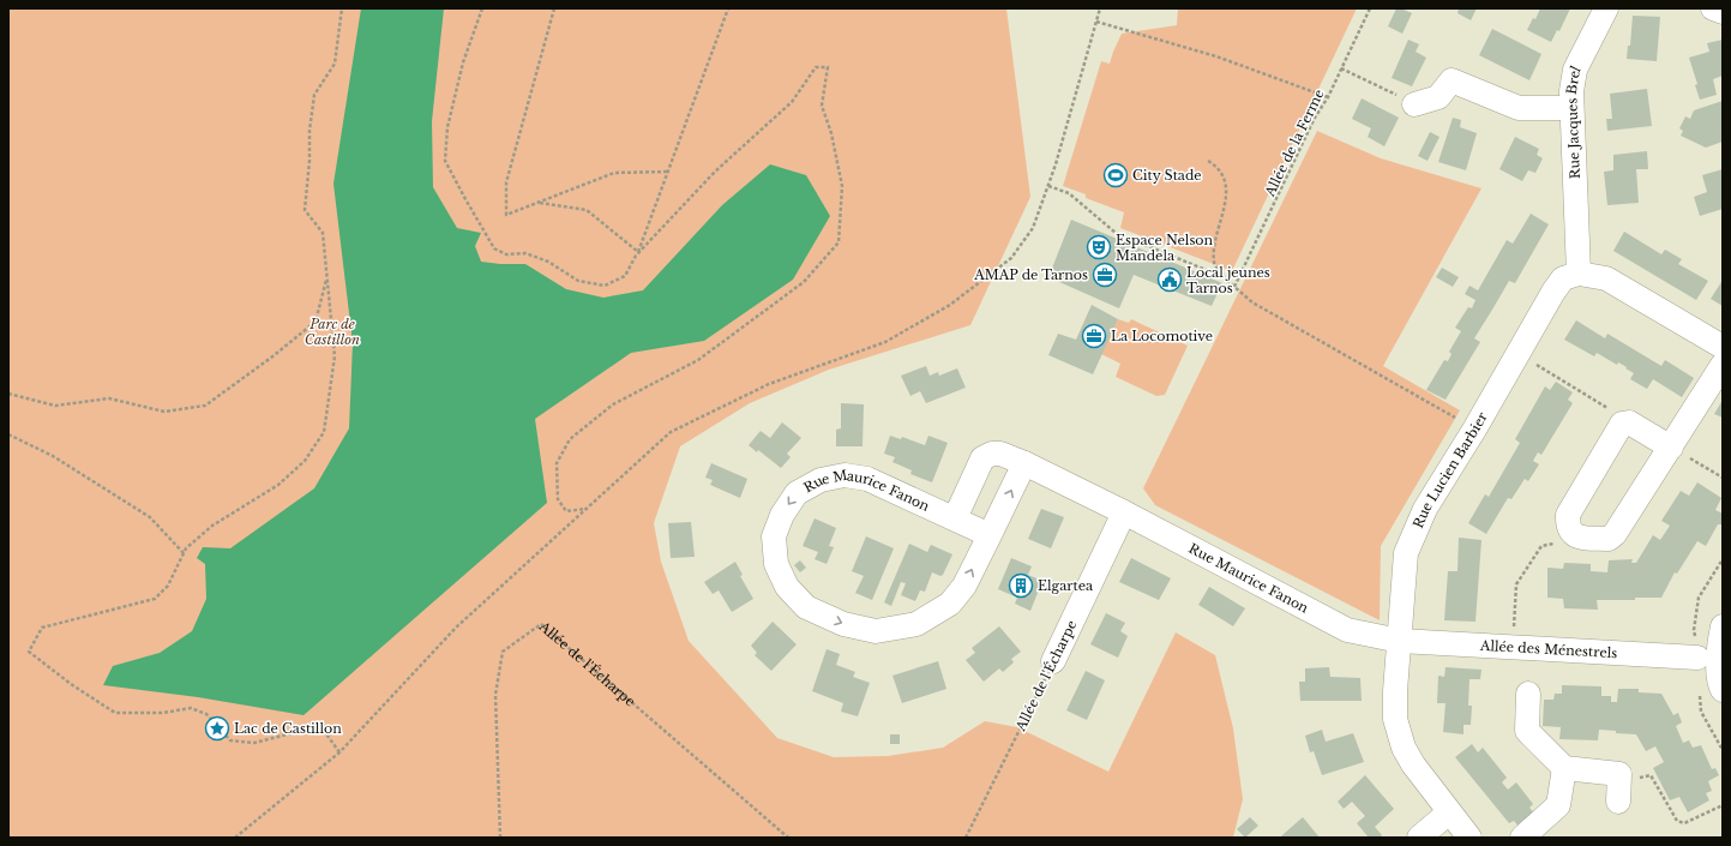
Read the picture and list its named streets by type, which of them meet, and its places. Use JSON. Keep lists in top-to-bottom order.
{
  "streets": {
    "street": [
      "Rue Jacques Brel",
      "Rue Lucien Barbier",
      "Rue Maurice Fanon",
      "Allée des Ménestrels",
      "Allée de l'Écharpe"
    ],
    "path": ["Allée de la Ferme"]
  },
  "crossings": [
    ["Rue Jacques Brel", "Rue Lucien Barbier"],
    ["Rue Lucien Barbier", "Rue Maurice Fanon"],
    ["Rue Lucien Barbier", "Allée des Ménestrels"],
    ["Rue Maurice Fanon", "Allée des Ménestrels"],
    ["Rue Maurice Fanon", "Allée de l'Écharpe"]
  ],
  "parks": ["Parc de Castillon"],
  "places": {
    "sports": ["City Stade"],
    "theatre": ["Espace Nelson Mandela"],
    "office": ["AMAP de Tarnos", "La Locomotive"],
    "public building": ["Local jeunes Tarnos"],
    "building": ["Elgartea"],
    "place": ["Lac de Castillon"]
  }
}
